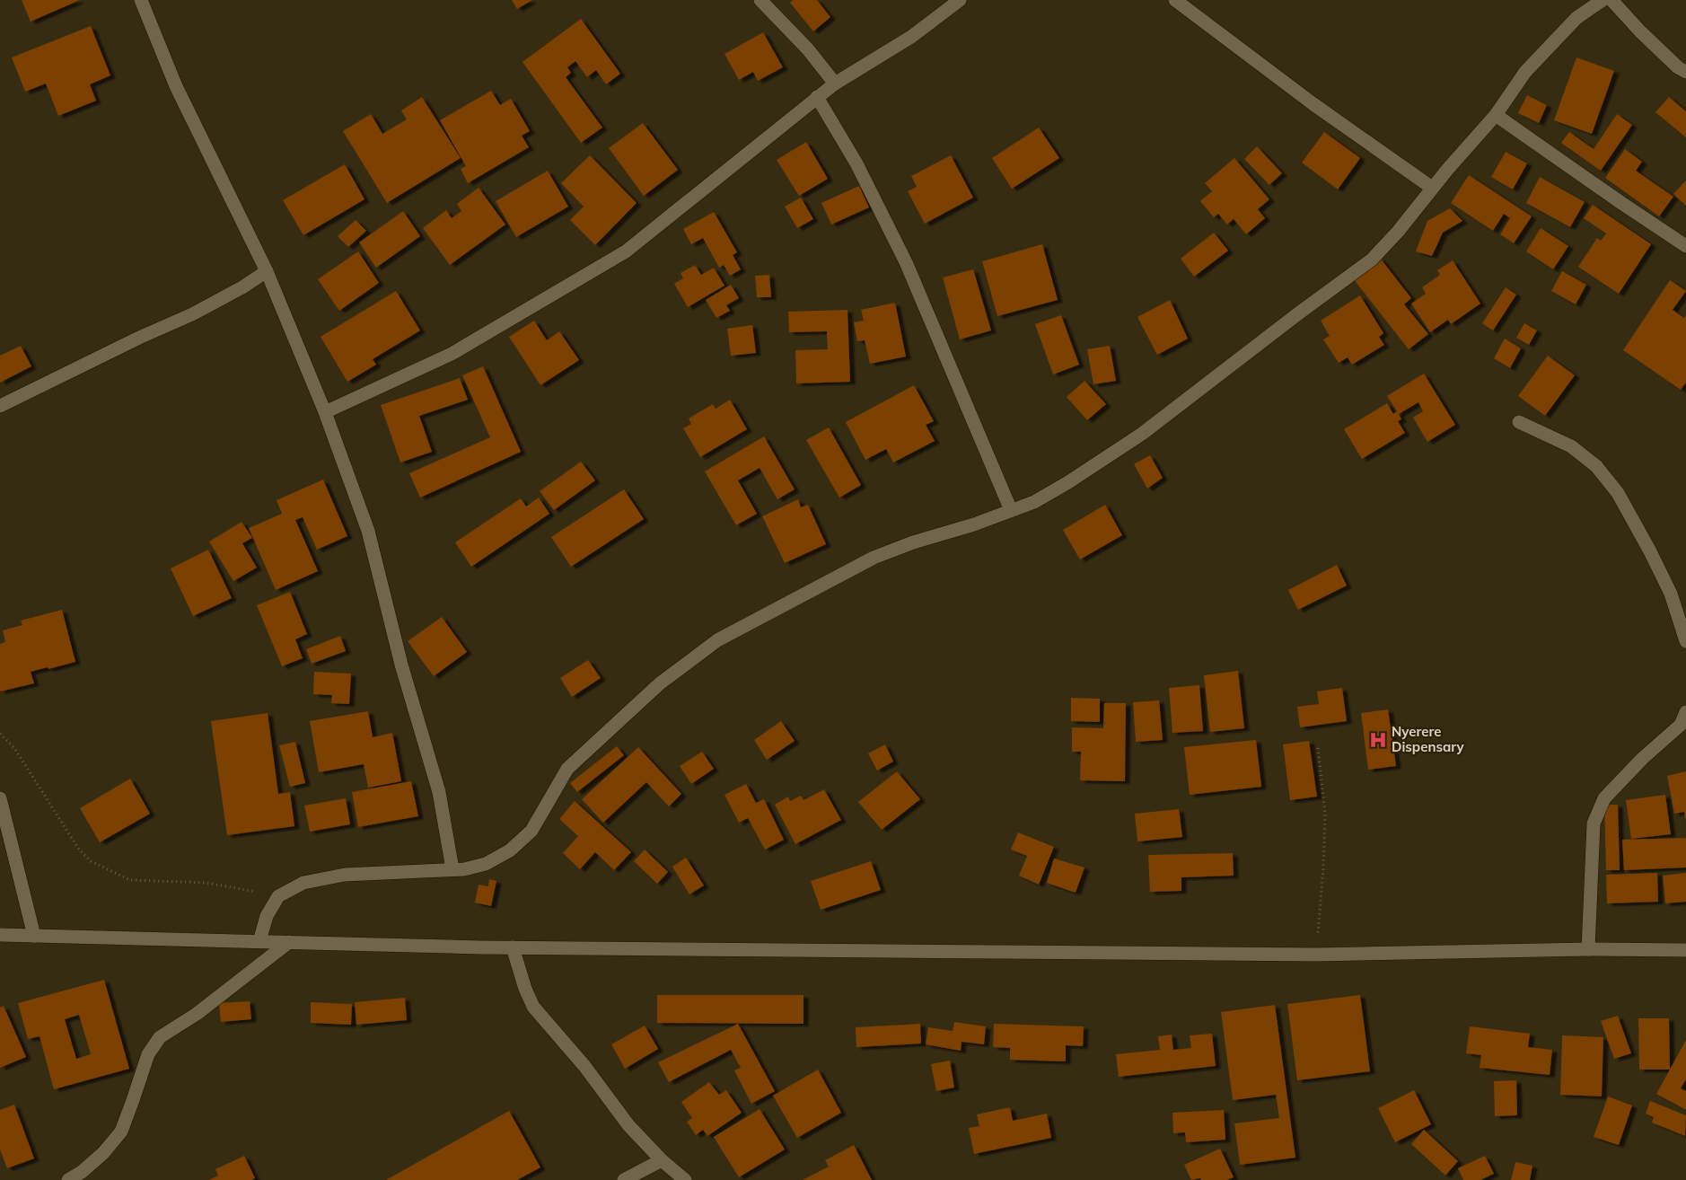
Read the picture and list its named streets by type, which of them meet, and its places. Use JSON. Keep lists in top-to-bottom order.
{
  "places": {
    "hospital": ["Nyerere Dispensary"]
  }
}
